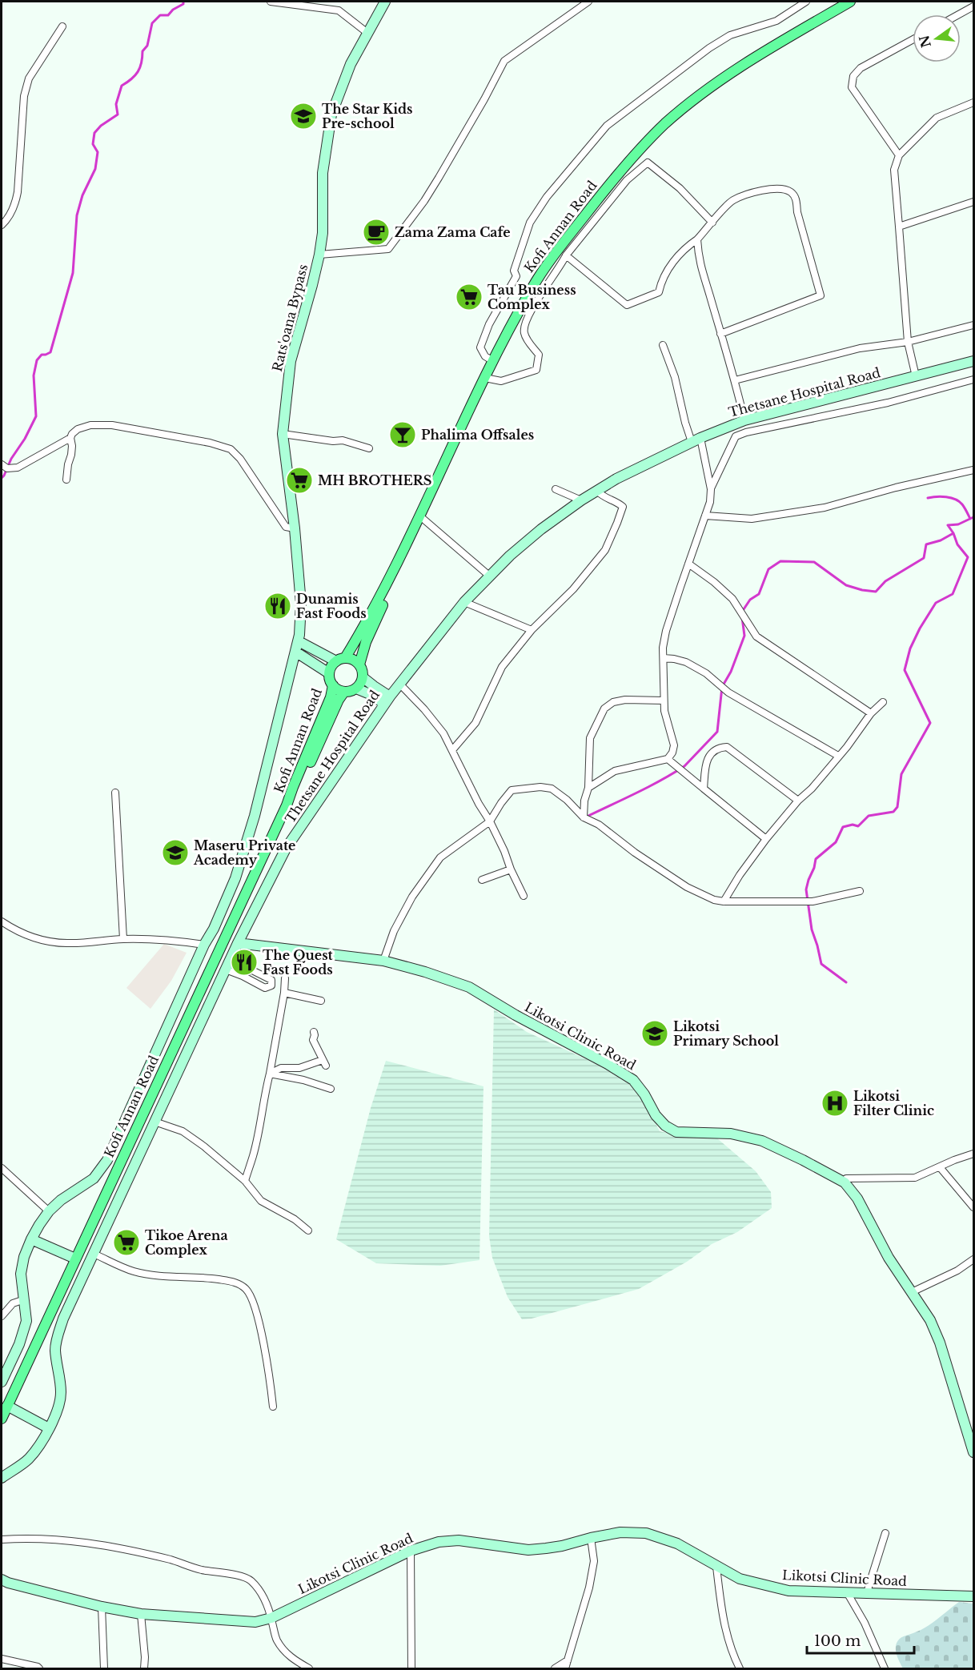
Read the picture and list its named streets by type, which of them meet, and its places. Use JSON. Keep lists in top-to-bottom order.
{
  "streets": {
    "main road": ["Kofi Annan Road"],
    "street": ["Rats'oana Bypass", "Thetsane Hospital Road", "Likotsi Clinic Road"]
  },
  "crossings": [
    ["Thetsane Hospital Road", "Likotsi Clinic Road"]
  ],
  "places": {
    "school or university": ["The Star Kids Pre-school", "Maseru Private Academy", "Likotsi Primary School"],
    "cafe": ["Zama Zama Cafe"],
    "supermarket": ["Tau Business Complex", "MH BROTHERS", "Tikoe Arena Complex"],
    "bar": ["Phalima Offsales"],
    "restaurant": ["Dunamis Fast Foods", "The Quest Fast Foods"],
    "hospital": ["Likotsi Filter Clinic"]
  },
  "scale_bar": "100 m",
  "north": "left"
}
